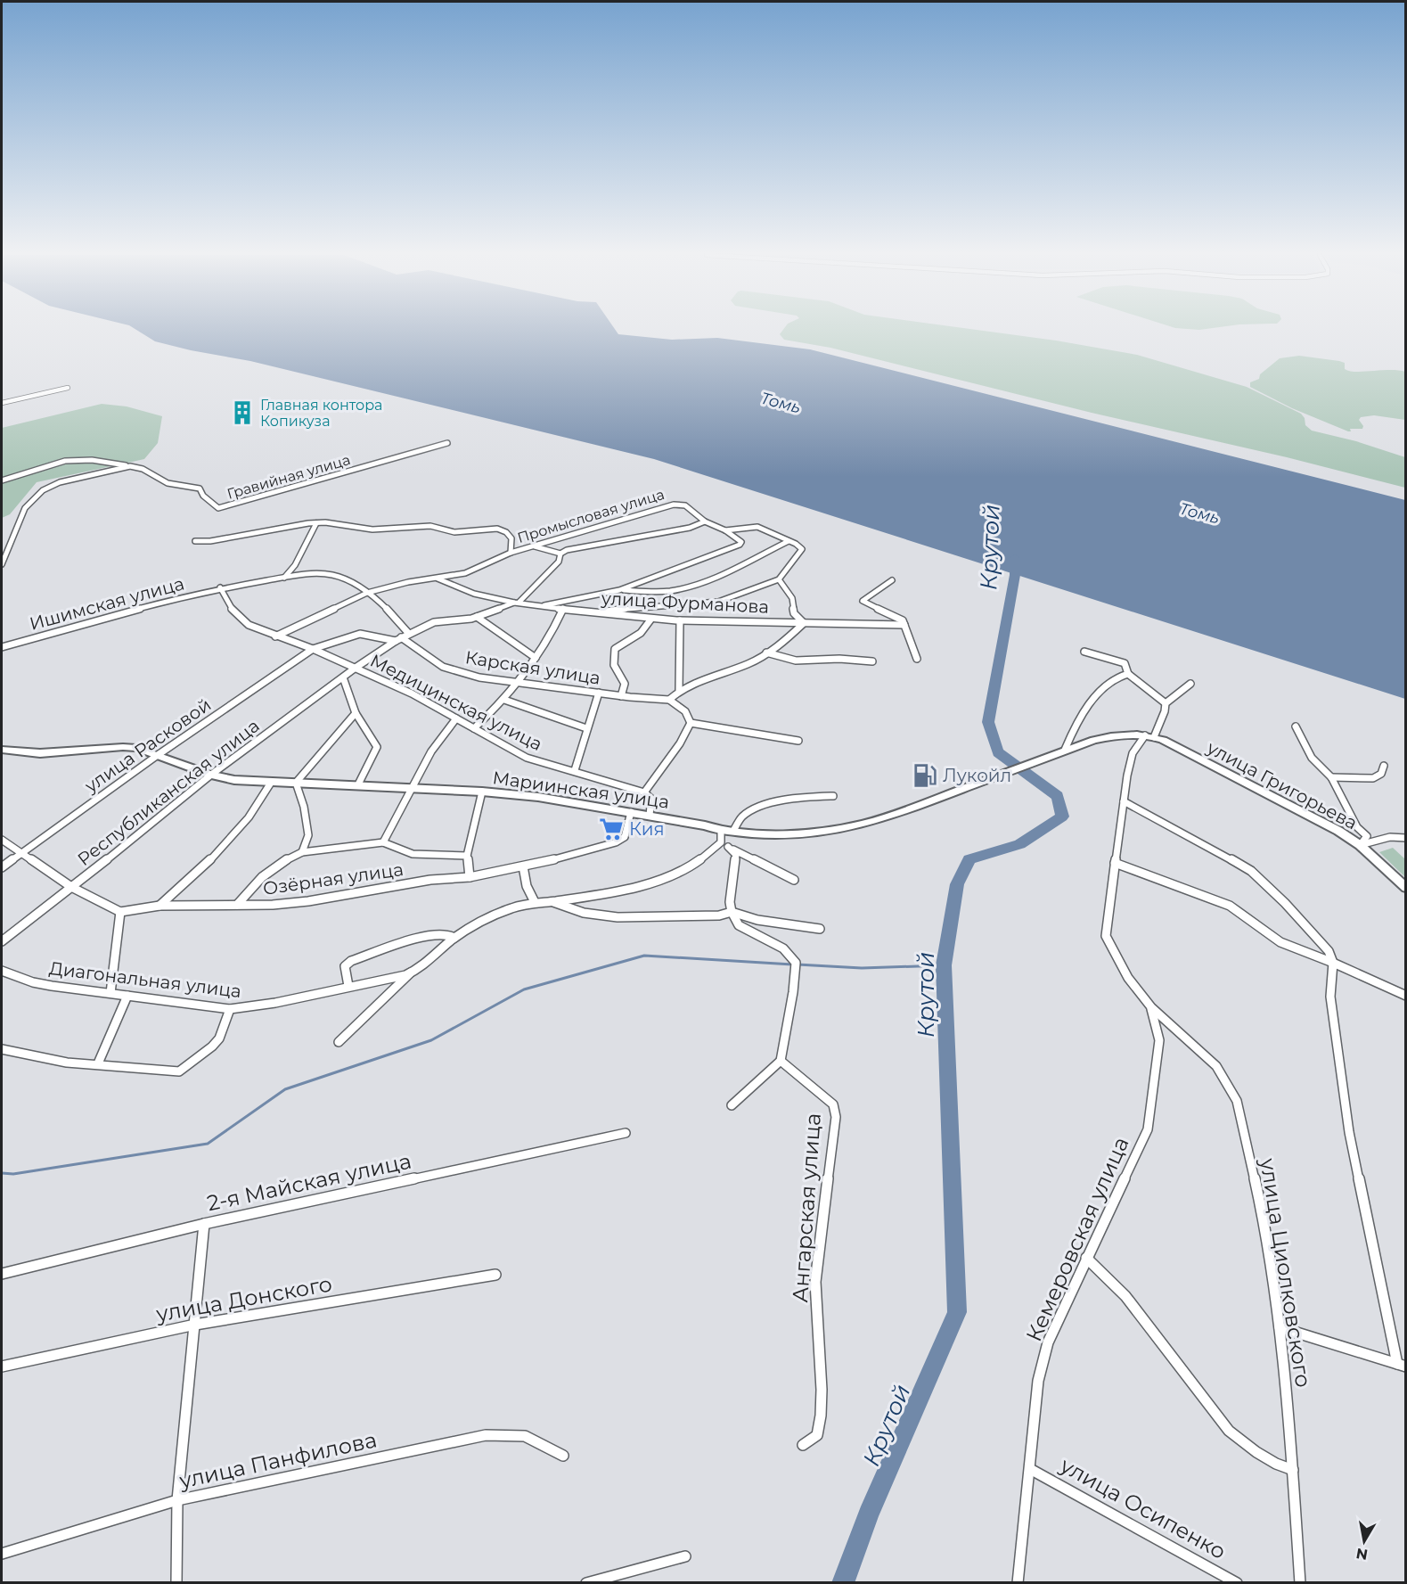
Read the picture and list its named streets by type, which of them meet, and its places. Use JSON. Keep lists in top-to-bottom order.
{
  "streets": {
    "main road": ["улица Григорьева", "Мариинская улица"],
    "street": [
      "Гравийная улица",
      "Промысловая улица",
      "улица Фурманова",
      "Ишимская улица",
      "Карская улица",
      "Медицинская улица",
      "улица Расковой",
      "Республиканская улица",
      "Озёрная улица",
      "Диагональная улица",
      "2-я Майская улица",
      "Ангарская улица",
      "Кемеровская улица",
      "улица Циолковского",
      "улица Донского",
      "улица Панфилова",
      "улица Осипенко"
    ]
  },
  "crossings": [
    ["Промысловая улица", "улица Фурманова"],
    ["Промысловая улица", "Медицинская улица"],
    ["улица Фурманова", "Республиканская улица"],
    ["Ишимская улица", "Медицинская улица"],
    ["Карская улица", "улица Расковой"],
    ["Карская улица", "Республиканская улица"],
    ["Медицинская улица", "улица Расковой"],
    ["Медицинская улица", "Республиканская улица"],
    ["улица Расковой", "Мариинская улица"],
    ["улица Расковой", "Республиканская улица"],
    ["улица Григорьева", "Мариинская улица"],
    ["улица Григорьева", "улица Циолковского"],
    ["Мариинская улица", "Республиканская улица"],
    ["Мариинская улица", "Озёрная улица"],
    ["Мариинская улица", "улица Циолковского"],
    ["Кемеровская улица", "улица Циолковского"],
    ["Кемеровская улица", "улица Осипенко"]
  ],
  "water": ["Томь", "Крутой"],
  "places": {
    "building": ["Главная контора Копикуза"],
    "fuel station": ["Лукойл"],
    "supermarket": ["Кия"]
  },
  "north": "bottom"
}
